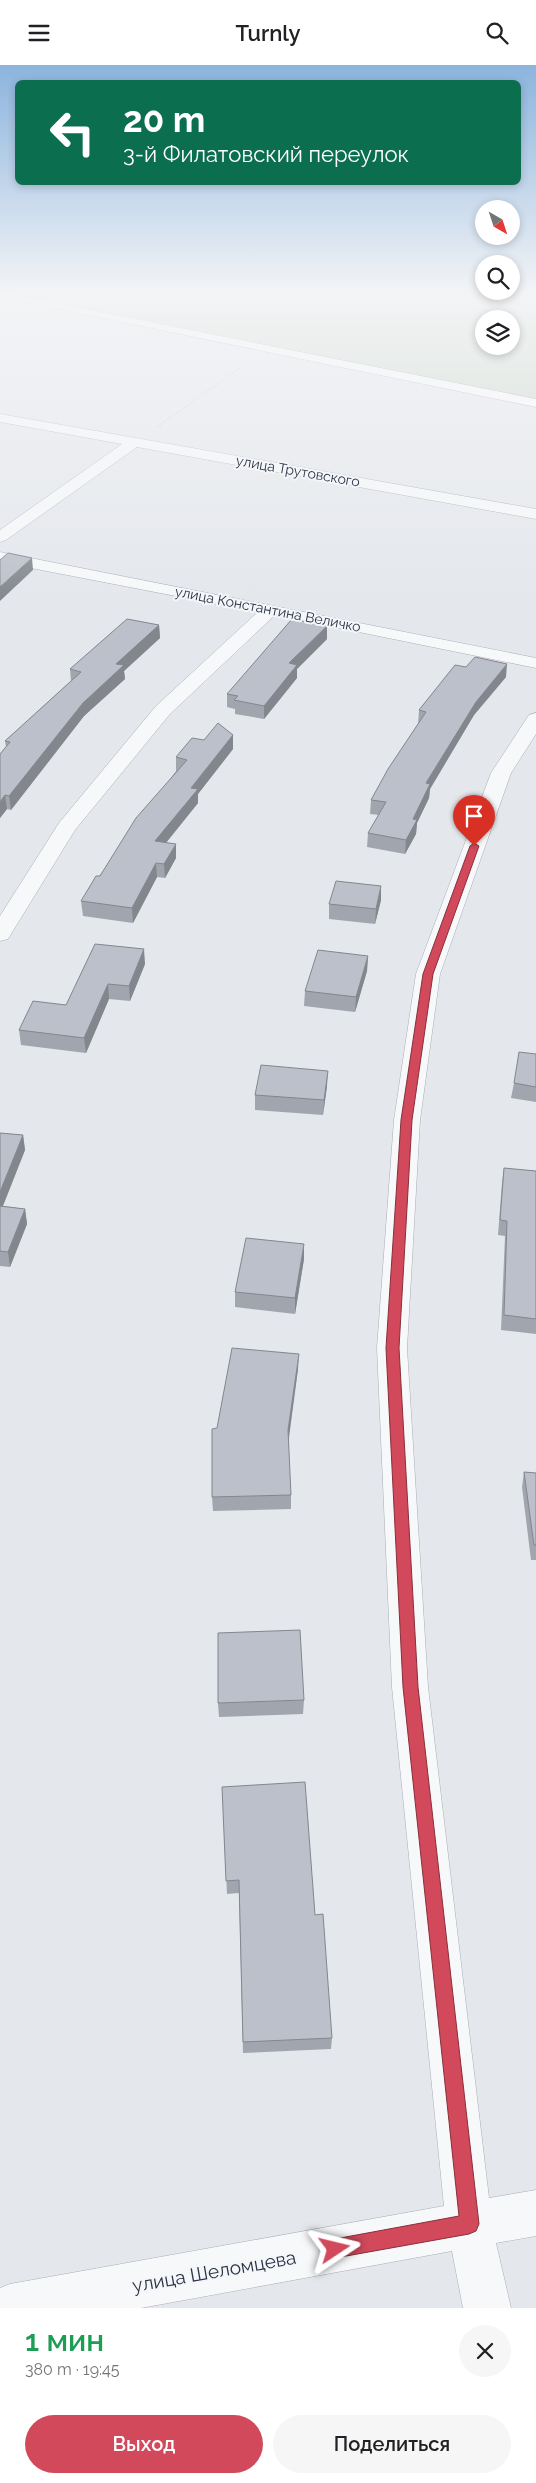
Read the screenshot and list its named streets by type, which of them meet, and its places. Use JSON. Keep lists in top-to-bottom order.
{
  "streets": {
    "street": ["улица Трутовского", "улица Константина Величко", "улица Шеломцева"]
  },
  "north": "bottom right",
  "page": {
    "header": "Turnly",
    "turn": ["20 m", "3-й Филатовский переулок"],
    "heading": ["1 мин", "380 m · 19:45"],
    "buttons": ["Выход", "Поделиться"]
  }
}
